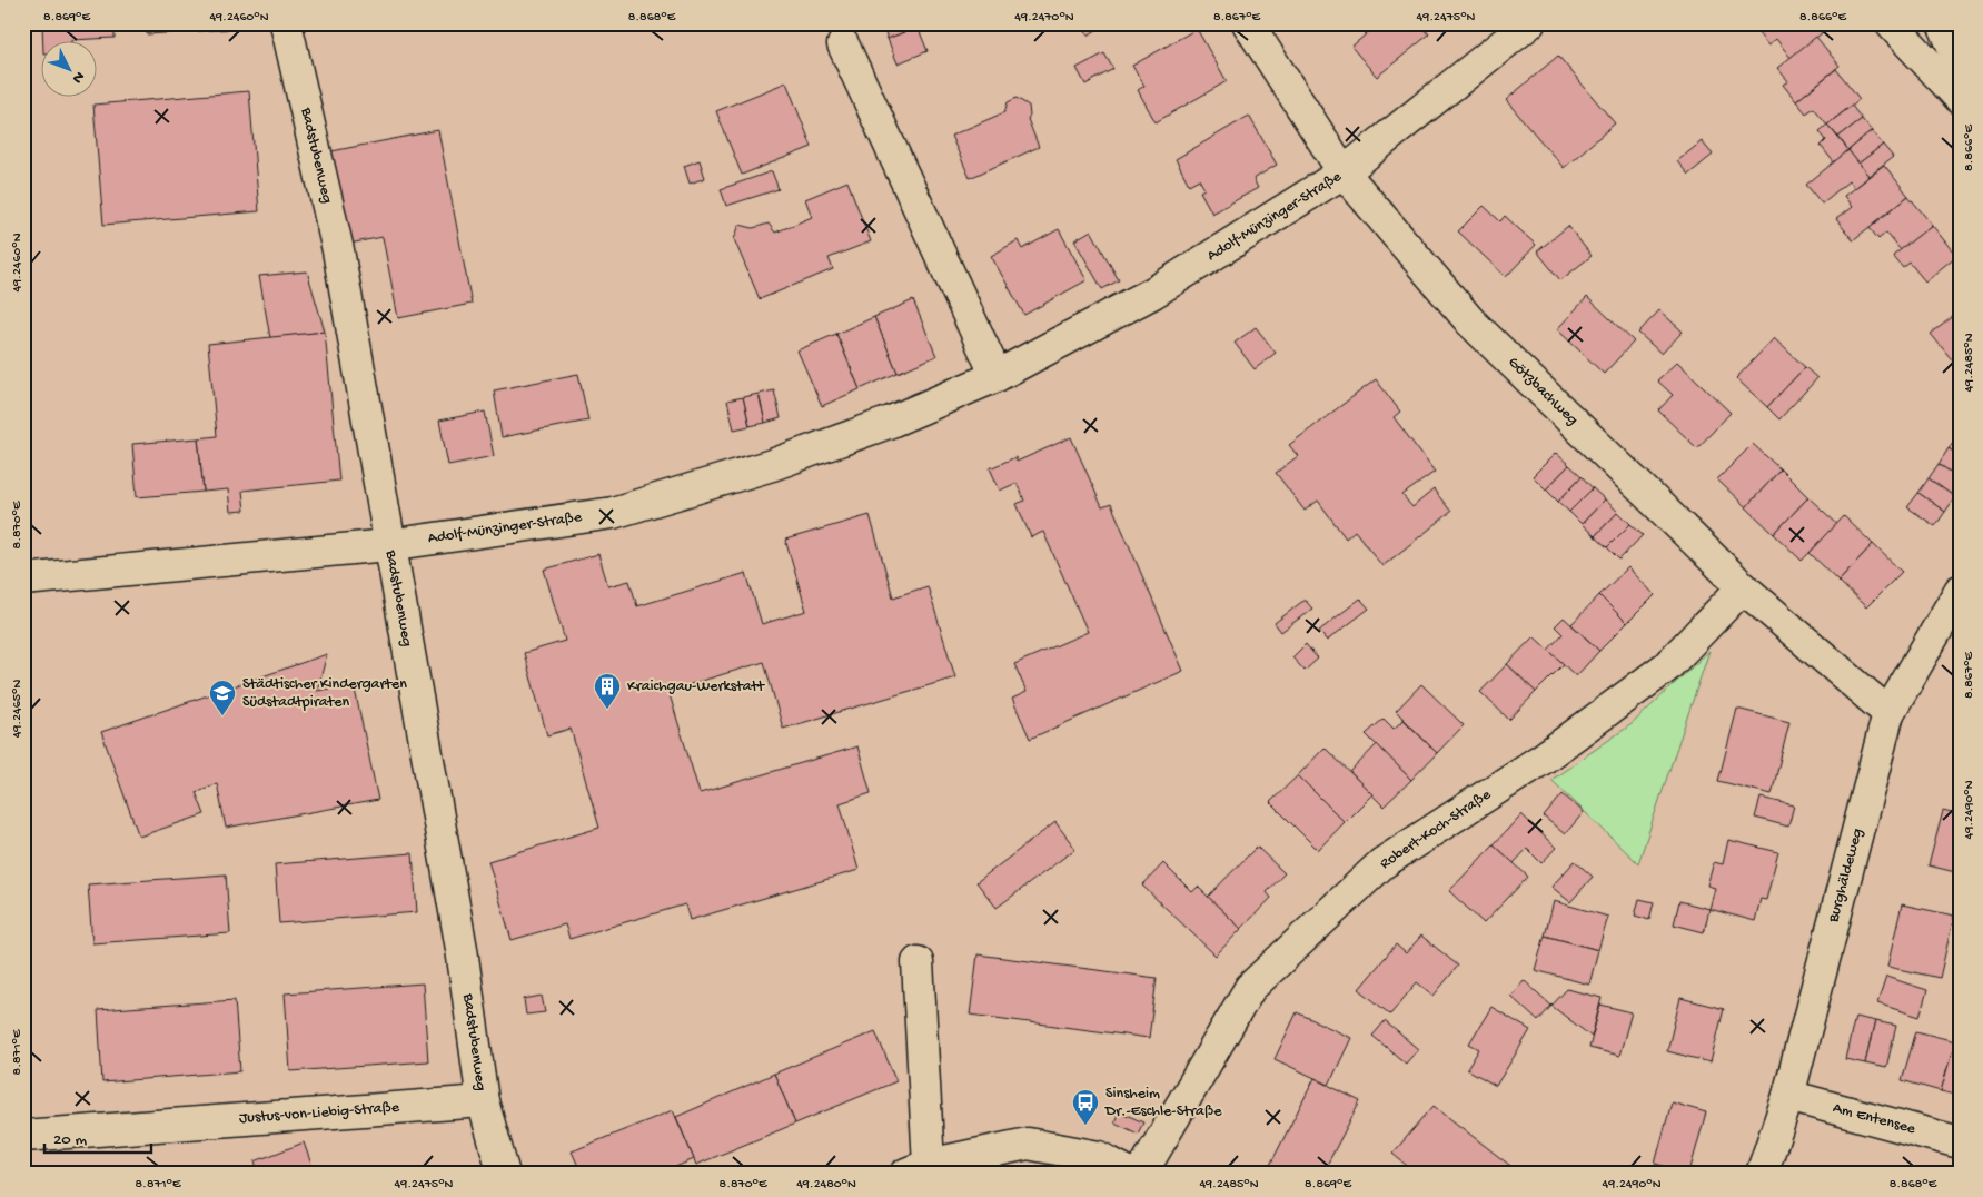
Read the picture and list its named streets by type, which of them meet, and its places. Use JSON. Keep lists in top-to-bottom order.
{
  "streets": {
    "street": [
      "Badstubenweg",
      "Adolf-Münzinger-Straße",
      "Götzbachweg",
      "Robert-Koch-Straße",
      "Burghäldeweg",
      "Justus-von-Liebig-Straße",
      "Am Entensee"
    ]
  },
  "crossings": [
    ["Badstubenweg", "Adolf-Münzinger-Straße"],
    ["Badstubenweg", "Justus-von-Liebig-Straße"],
    ["Adolf-Münzinger-Straße", "Götzbachweg"],
    ["Götzbachweg", "Robert-Koch-Straße"],
    ["Götzbachweg", "Burghäldeweg"],
    ["Burghäldeweg", "Am Entensee"]
  ],
  "places": {
    "building": ["Kraichgau-Werkstatt"],
    "school or university": ["Städtischer Kindergarten Südstadtpiraten"],
    "bus stop": ["Sinsheim Dr.-Eschle-Straße"]
  },
  "scale_bar": "20 m",
  "north": "bottom right",
  "coordinates": [
    "8.869°E",
    "49.2460°N",
    "8.868°E",
    "49.2470°N",
    "8.867°E",
    "49.2475°N",
    "8.866°E",
    "49.2485°N",
    "8.870°E",
    "49.2465°N",
    "49.2490°N",
    "8.871°E",
    "49.2480°N"
  ]
}
